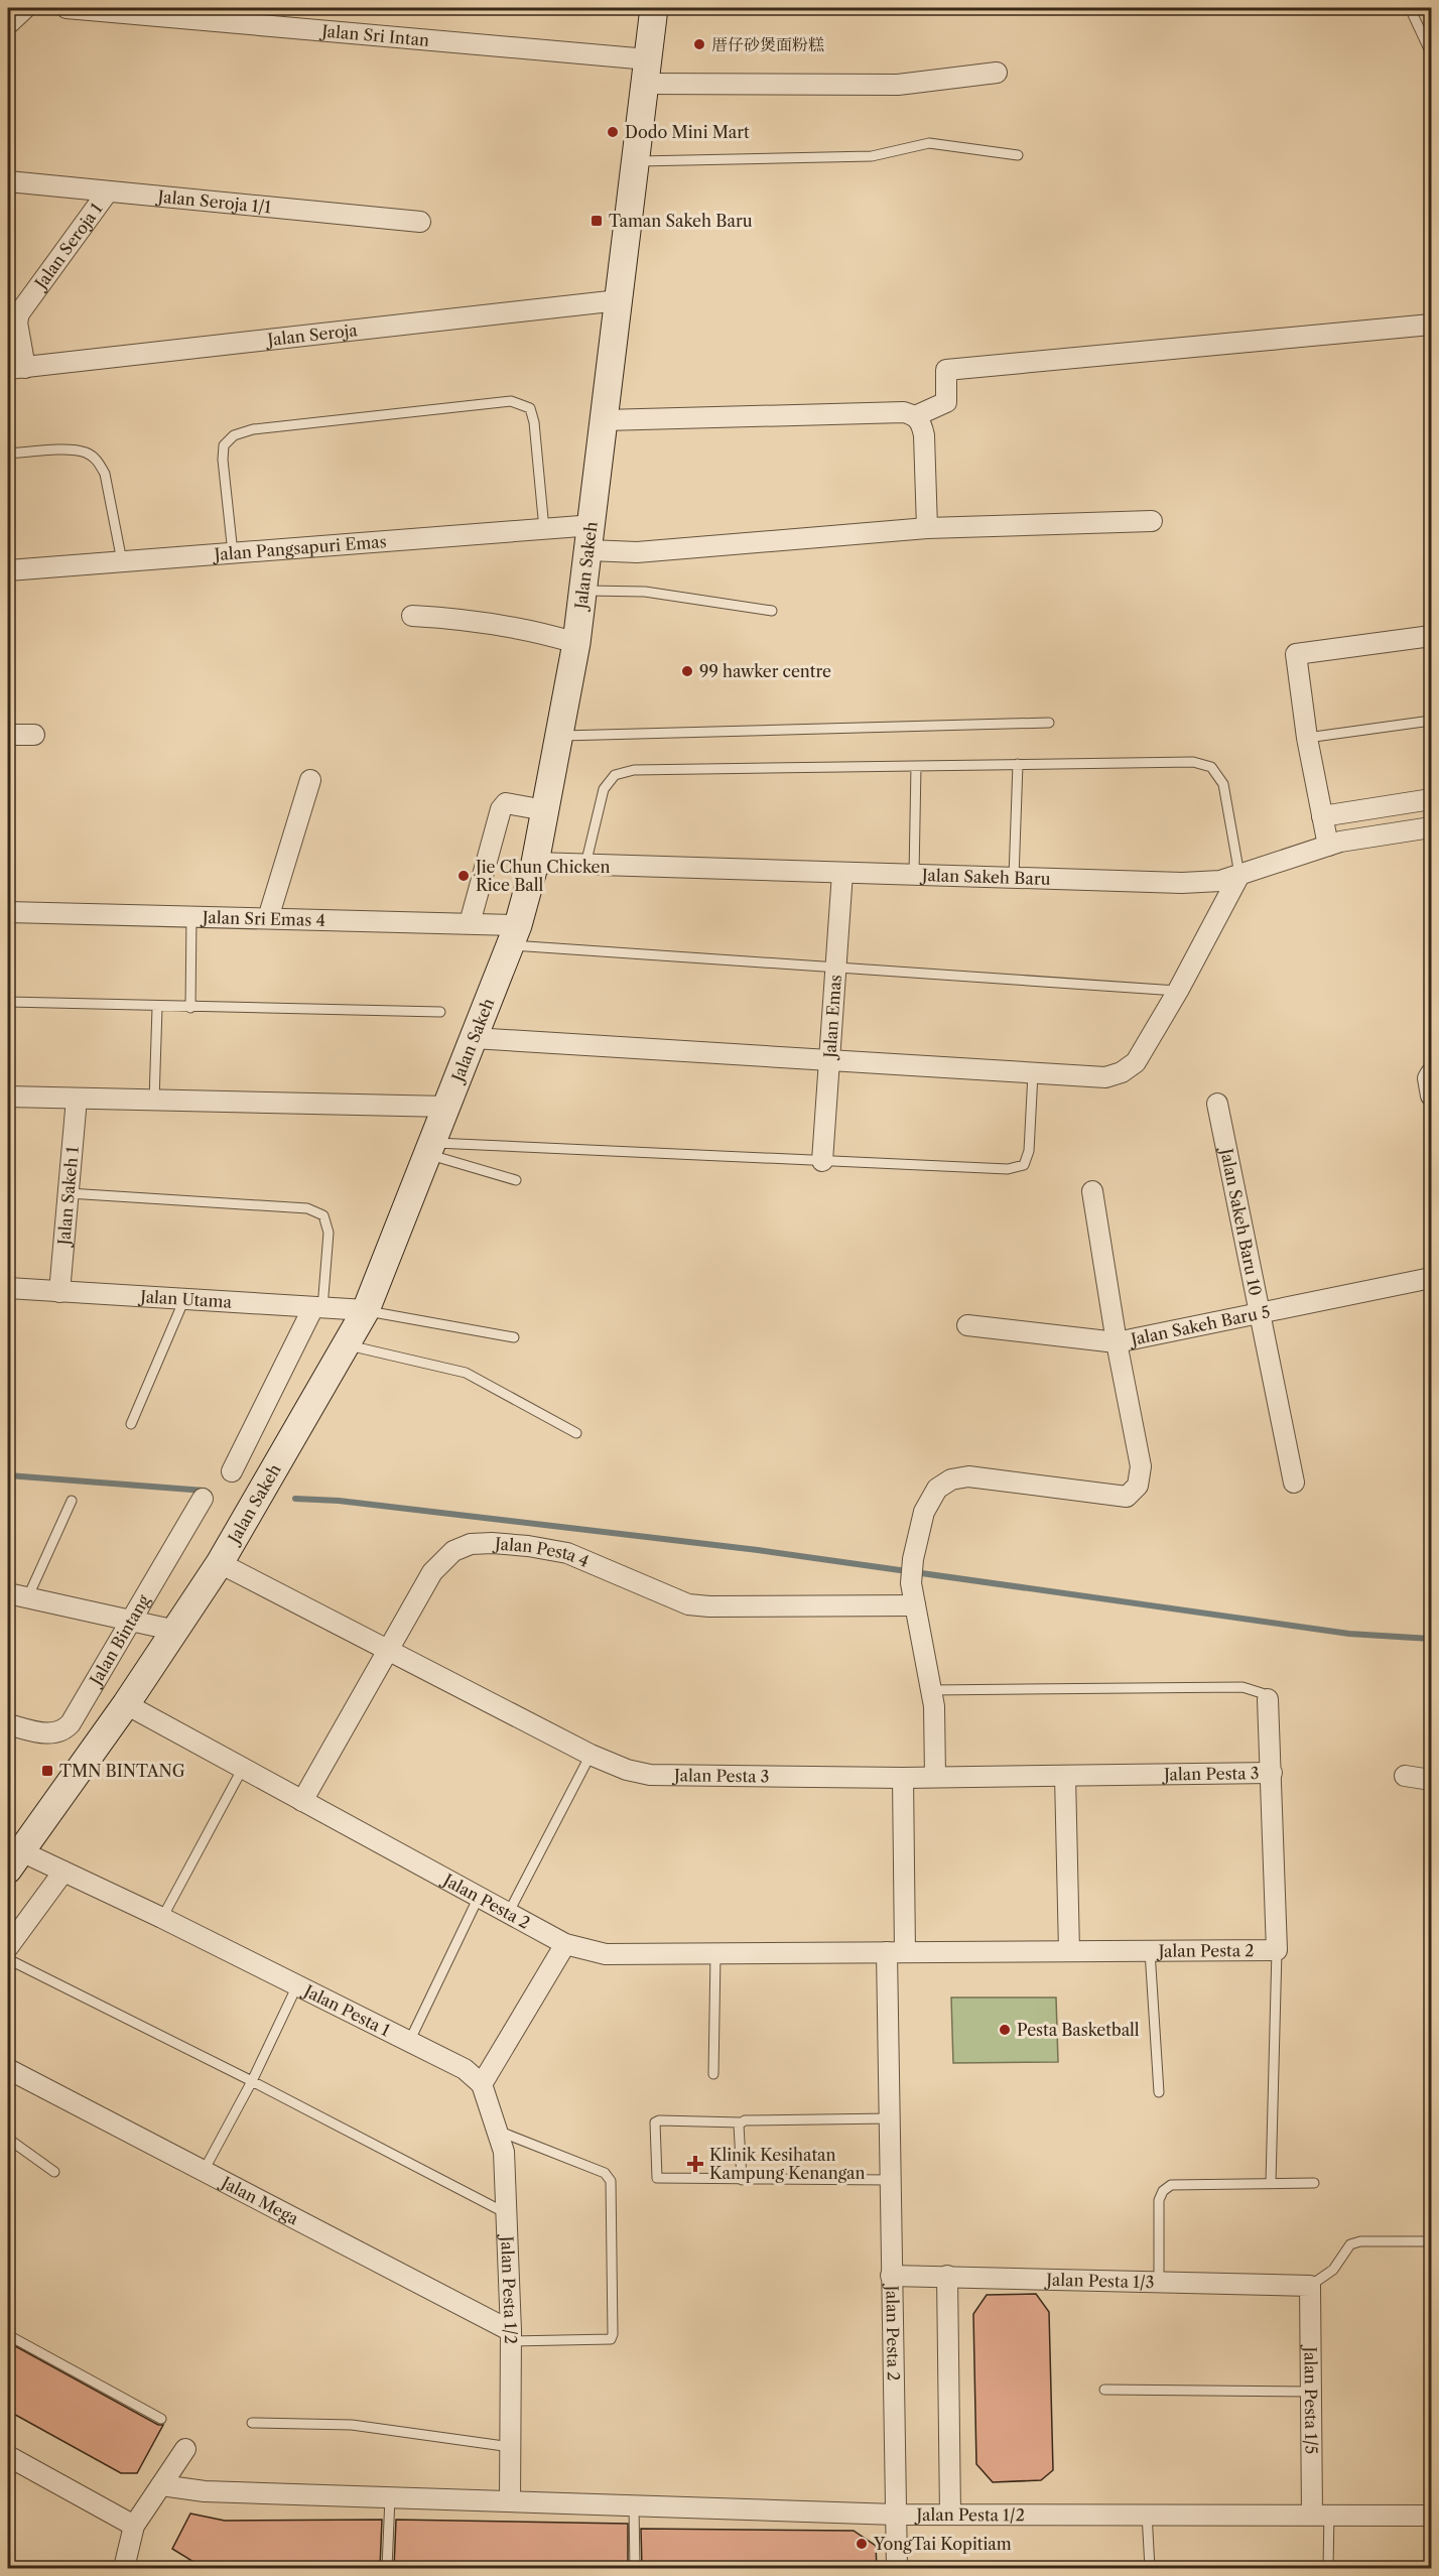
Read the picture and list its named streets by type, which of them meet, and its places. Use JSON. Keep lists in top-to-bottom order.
{
  "streets": {
    "street": [
      "Jalan Sri Intan",
      "Jalan Seroja 1/1",
      "Jalan Seroja 1",
      "Jalan Seroja",
      "Jalan Pangsapuri Emas",
      "Jalan Sakeh",
      "Jalan Sakeh Baru",
      "Jalan Sri Emas 4",
      "Jalan Emas",
      "Jalan Sakeh 1",
      "Jalan Sakeh Baru 10",
      "Jalan Utama",
      "Jalan Sakeh Baru 5",
      "Jalan Pesta 4",
      "Jalan Bintang",
      "Jalan Pesta 3",
      "Jalan Pesta 2",
      "Jalan Pesta 1",
      "Jalan Mega",
      "Jalan Pesta 1/3",
      "Jalan Pesta 1/2",
      "Jalan Pesta 1/5"
    ]
  },
  "crossings": [
    ["Jalan Sri Intan", "Jalan Sakeh"],
    ["Jalan Seroja 1/1", "Jalan Seroja 1"],
    ["Jalan Seroja 1", "Jalan Seroja"],
    ["Jalan Seroja", "Jalan Sakeh"],
    ["Jalan Pangsapuri Emas", "Jalan Sakeh"],
    ["Jalan Sakeh", "Jalan Sakeh Baru"],
    ["Jalan Sakeh", "Jalan Sri Emas 4"],
    ["Jalan Sakeh", "Jalan Utama"],
    ["Jalan Sakeh", "Jalan Pesta 3"],
    ["Jalan Sakeh", "Jalan Pesta 2"],
    ["Jalan Sakeh", "Jalan Pesta 1"],
    ["Jalan Sakeh Baru", "Jalan Emas"],
    ["Jalan Sakeh 1", "Jalan Utama"],
    ["Jalan Sakeh Baru 10", "Jalan Sakeh Baru 5"],
    ["Jalan Pesta 4", "Jalan Pesta 3"],
    ["Jalan Pesta 4", "Jalan Pesta 2"],
    ["Jalan Pesta 3", "Jalan Pesta 2"],
    ["Jalan Pesta 2", "Jalan Pesta 1/3"],
    ["Jalan Pesta 2", "Jalan Pesta 1/2"],
    ["Jalan Pesta 1", "Jalan Pesta 1/2"],
    ["Jalan Mega", "Jalan Pesta 1/2"],
    ["Jalan Pesta 1/3", "Jalan Pesta 1/5"],
    ["Jalan Pesta 1/2", "Jalan Pesta 1/5"]
  ],
  "places": {
    "other": [
      "厝仔砂煲面粉糕",
      "Dodo Mini Mart",
      "99 hawker centre",
      "Jie Chun Chicken Rice Ball",
      "Pesta Basketball",
      "YongTai Kopitiam"
    ],
    "transit": ["Taman Sakeh Baru", "TMN BINTANG"],
    "health": ["Klinik Kesihatan Kampung Kenangan"]
  }
}
